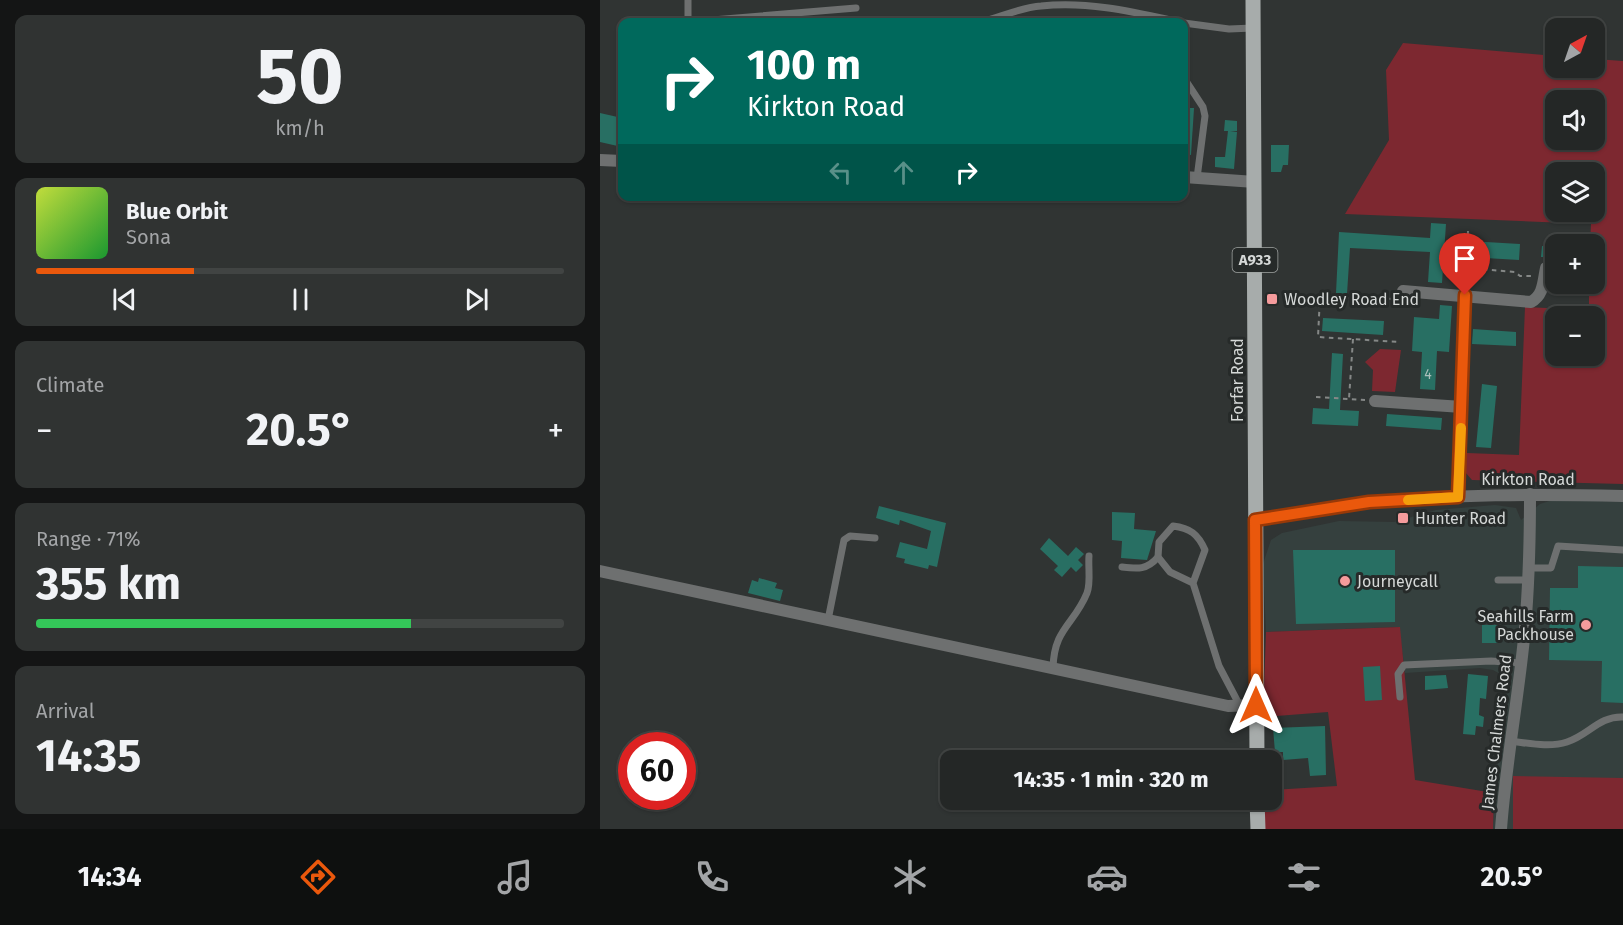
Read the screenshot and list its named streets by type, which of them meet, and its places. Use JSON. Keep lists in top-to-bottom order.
{
  "streets": {
    "main road": ["A933", "Forfar Road"],
    "street": ["Kirkton Road", "James Chalmers Road"]
  },
  "crossings": [
    ["Forfar Road", "Kirkton Road"],
    ["Kirkton Road", "James Chalmers Road"]
  ],
  "places": {
    "transit": ["Woodley Road End", "Hunter Road"],
    "other": ["Journeycall", "Seahills Farm Packhouse"]
  },
  "house_numbers": ["4"],
  "north": "top right",
  "page": {
    "tile": [
      ["50", "km/h"],
      "Climate",
      ["Range · 71%", "355 km"],
      ["Arrival", "14:35"]
    ],
    "map_buttons": ["+", "−"],
    "turn": ["100 m", "Kirkton Road"],
    "song": ["Blue Orbit", "Sona"],
    "heat": ["−", "20.5°", "+"],
    "limit": "60",
    "trip": "14:35 · 1 min · 320 m",
    "tabs": ["14:34", "20.5°"]
  }
}
